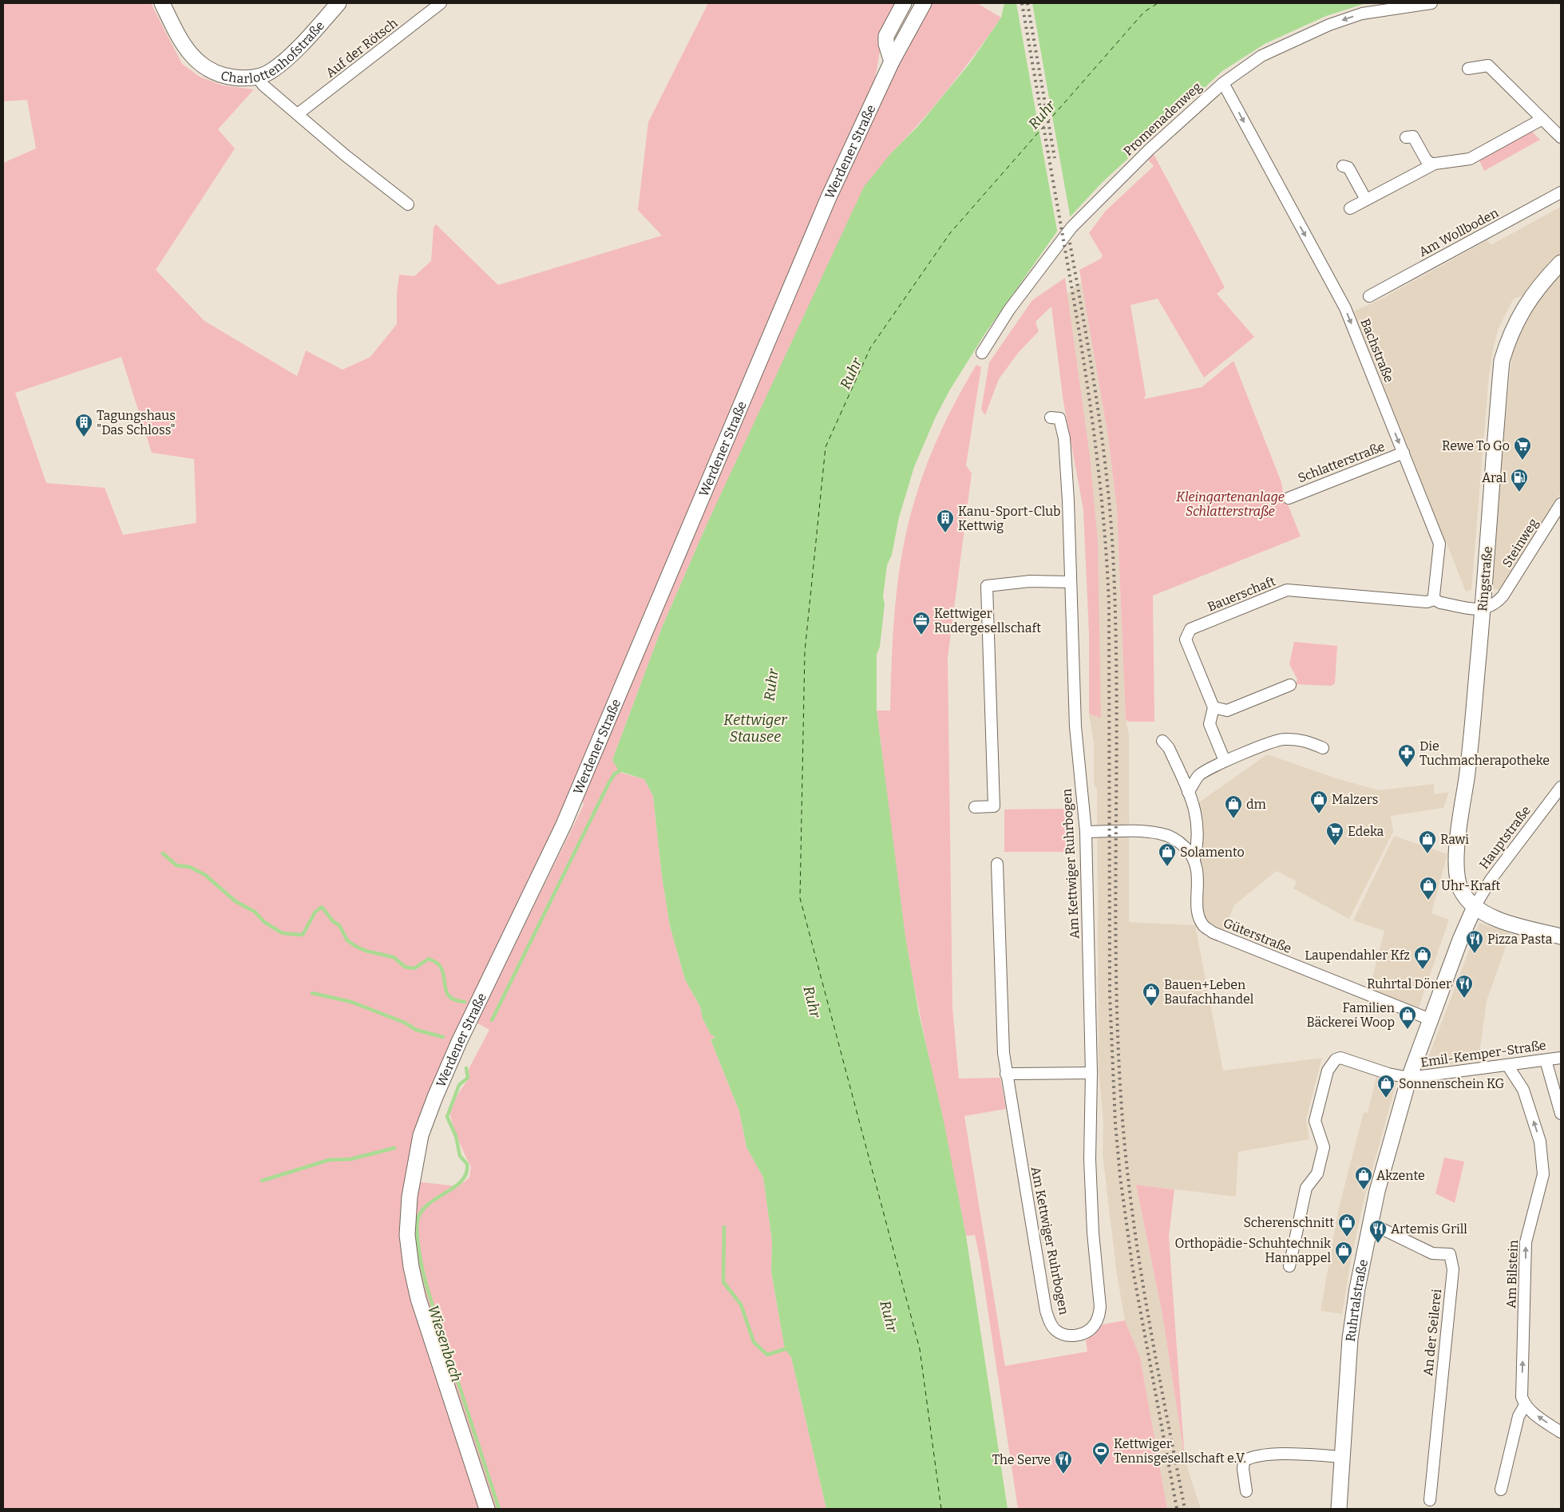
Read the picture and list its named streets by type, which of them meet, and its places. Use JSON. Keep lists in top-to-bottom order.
{
  "streets": {
    "main road": [
      "Charlottenhofstraße",
      "Werdener Straße",
      "Ringstraße",
      "Ruhrtalstraße"
    ],
    "street": [
      "Auf der Rötsch",
      "Promenadenweg",
      "Am Wollboden",
      "Bachstraße",
      "Schlatterstraße",
      "Steinweg",
      "Bauerschaft",
      "Hauptstraße",
      "Am Kettwiger Ruhrbogen",
      "Güterstraße",
      "Emil-Kemper-Straße",
      "Am Bilstein",
      "An der Seilerei"
    ]
  },
  "crossings": [
    ["Promenadenweg", "Bachstraße"],
    ["Bachstraße", "Schlatterstraße"],
    ["Bachstraße", "Bauerschaft"],
    ["Steinweg", "Ringstraße"],
    ["Ringstraße", "Hauptstraße"],
    ["Ringstraße", "Ruhrtalstraße"],
    ["Hauptstraße", "Ruhrtalstraße"],
    ["Güterstraße", "Ruhrtalstraße"],
    ["Emil-Kemper-Straße", "Am Bilstein"],
    ["Emil-Kemper-Straße", "Ruhrtalstraße"],
    ["Ruhrtalstraße", "An der Seilerei"]
  ],
  "one_way": ["Promenadenweg", "Bachstraße", "Am Bilstein"],
  "water": ["Ruhr", "Kettwiger Stausee", "Wiesenbach"],
  "parks": ["Kleingartenanlage Schlatterstraße"],
  "places": {
    "building": ["Tagungshaus \"Das Schloss\"", "Kanu-Sport-Club Kettwig"],
    "supermarket": ["Rewe To Go", "Edeka"],
    "fuel station": ["Aral"],
    "office": ["Kettwiger Rudergesellschaft"],
    "pharmacy": ["Die Tuchmacherapotheke"],
    "shop": [
      "Malzers",
      "dm",
      "Rawi",
      "Solamento",
      "Uhr-Kraft",
      "Laupendahler Kfz",
      "Bauen+Leben Baufachhandel",
      "Familien Bäckerei Woop",
      "Sonnenschein KG",
      "Akzente",
      "Scherenschnitt",
      "Orthopädie-Schuhtechnik Hannappel"
    ],
    "restaurant": [
      "Pizza Pasta",
      "Ruhrtal Döner",
      "Artemis Grill",
      "The Serve"
    ],
    "sports": ["Kettwiger Tennisgesellschaft e.V."]
  }
}
